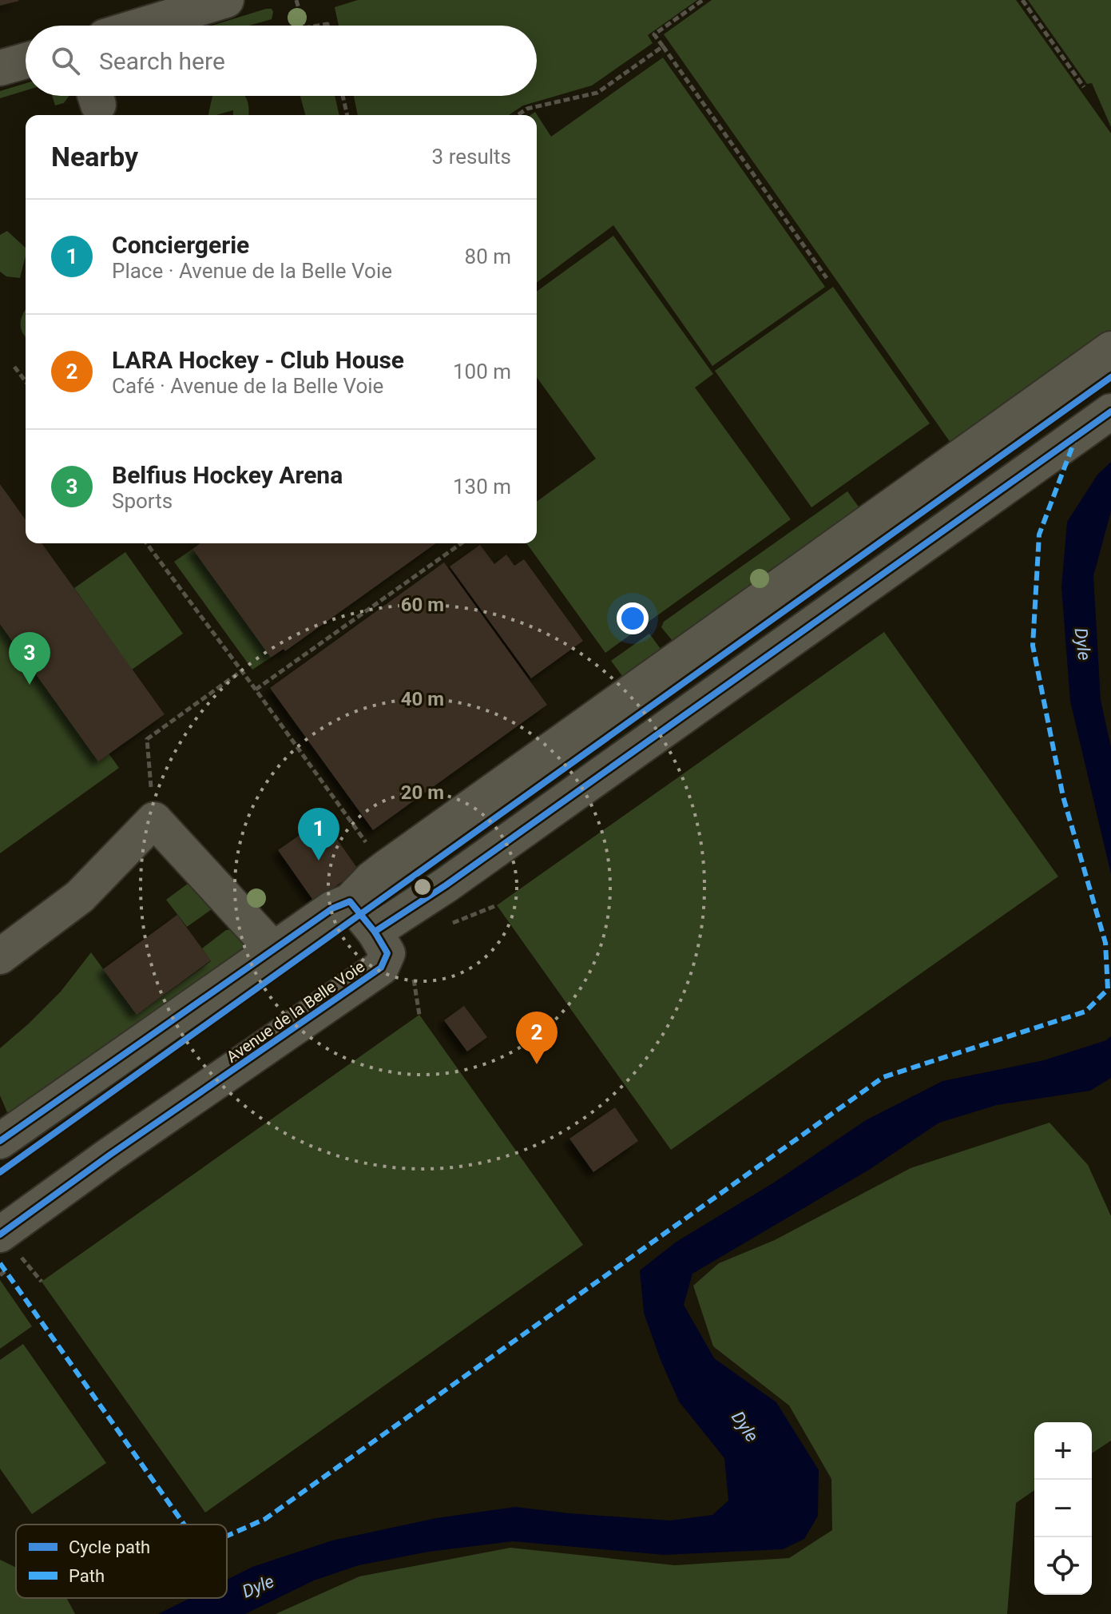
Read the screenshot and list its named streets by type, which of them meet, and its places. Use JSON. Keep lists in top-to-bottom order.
{
  "streets": {
    "street": ["Avenue de la Belle Voie"]
  },
  "water": ["Dyle"],
  "legend": ["Cycle path", "Path"],
  "page": {
    "search": "Search here",
    "heading": ["Nearby", "3 results"],
    "list": [
      {
        "mark": "1",
        "name": "Conciergerie",
        "note": "Place · Avenue de la Belle Voie",
        "value": "80 m"
      },
      {
        "mark": "2",
        "name": "LARA Hockey - Club House",
        "note": "Café · Avenue de la Belle Voie",
        "value": "100 m"
      },
      {
        "mark": "3",
        "name": "Belfius Hockey Arena",
        "note": "Sports",
        "value": "130 m"
      }
    ],
    "pins": ["3", "1", "2"],
    "map_buttons": ["+", "−"]
  },
  "rings": ["60 m", "40 m", "20 m"]
}
